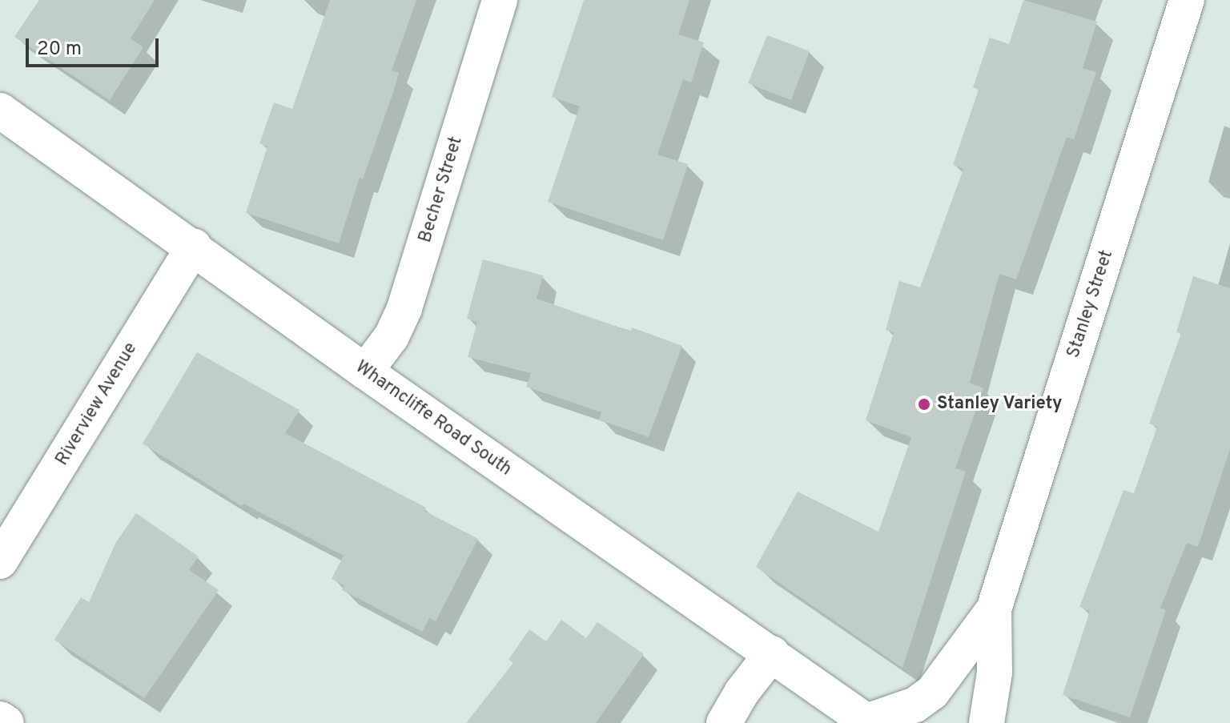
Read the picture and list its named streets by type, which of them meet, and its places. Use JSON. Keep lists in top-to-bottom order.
{
  "streets": {
    "main road": [
      "Becher Street",
      "Stanley Street",
      "Riverview Avenue",
      "Wharncliffe Road South"
    ]
  },
  "crossings": [
    ["Becher Street", "Wharncliffe Road South"],
    ["Stanley Street", "Wharncliffe Road South"],
    ["Riverview Avenue", "Wharncliffe Road South"]
  ],
  "places": ["Stanley Variety"],
  "scale_bar": "20 m"
}
